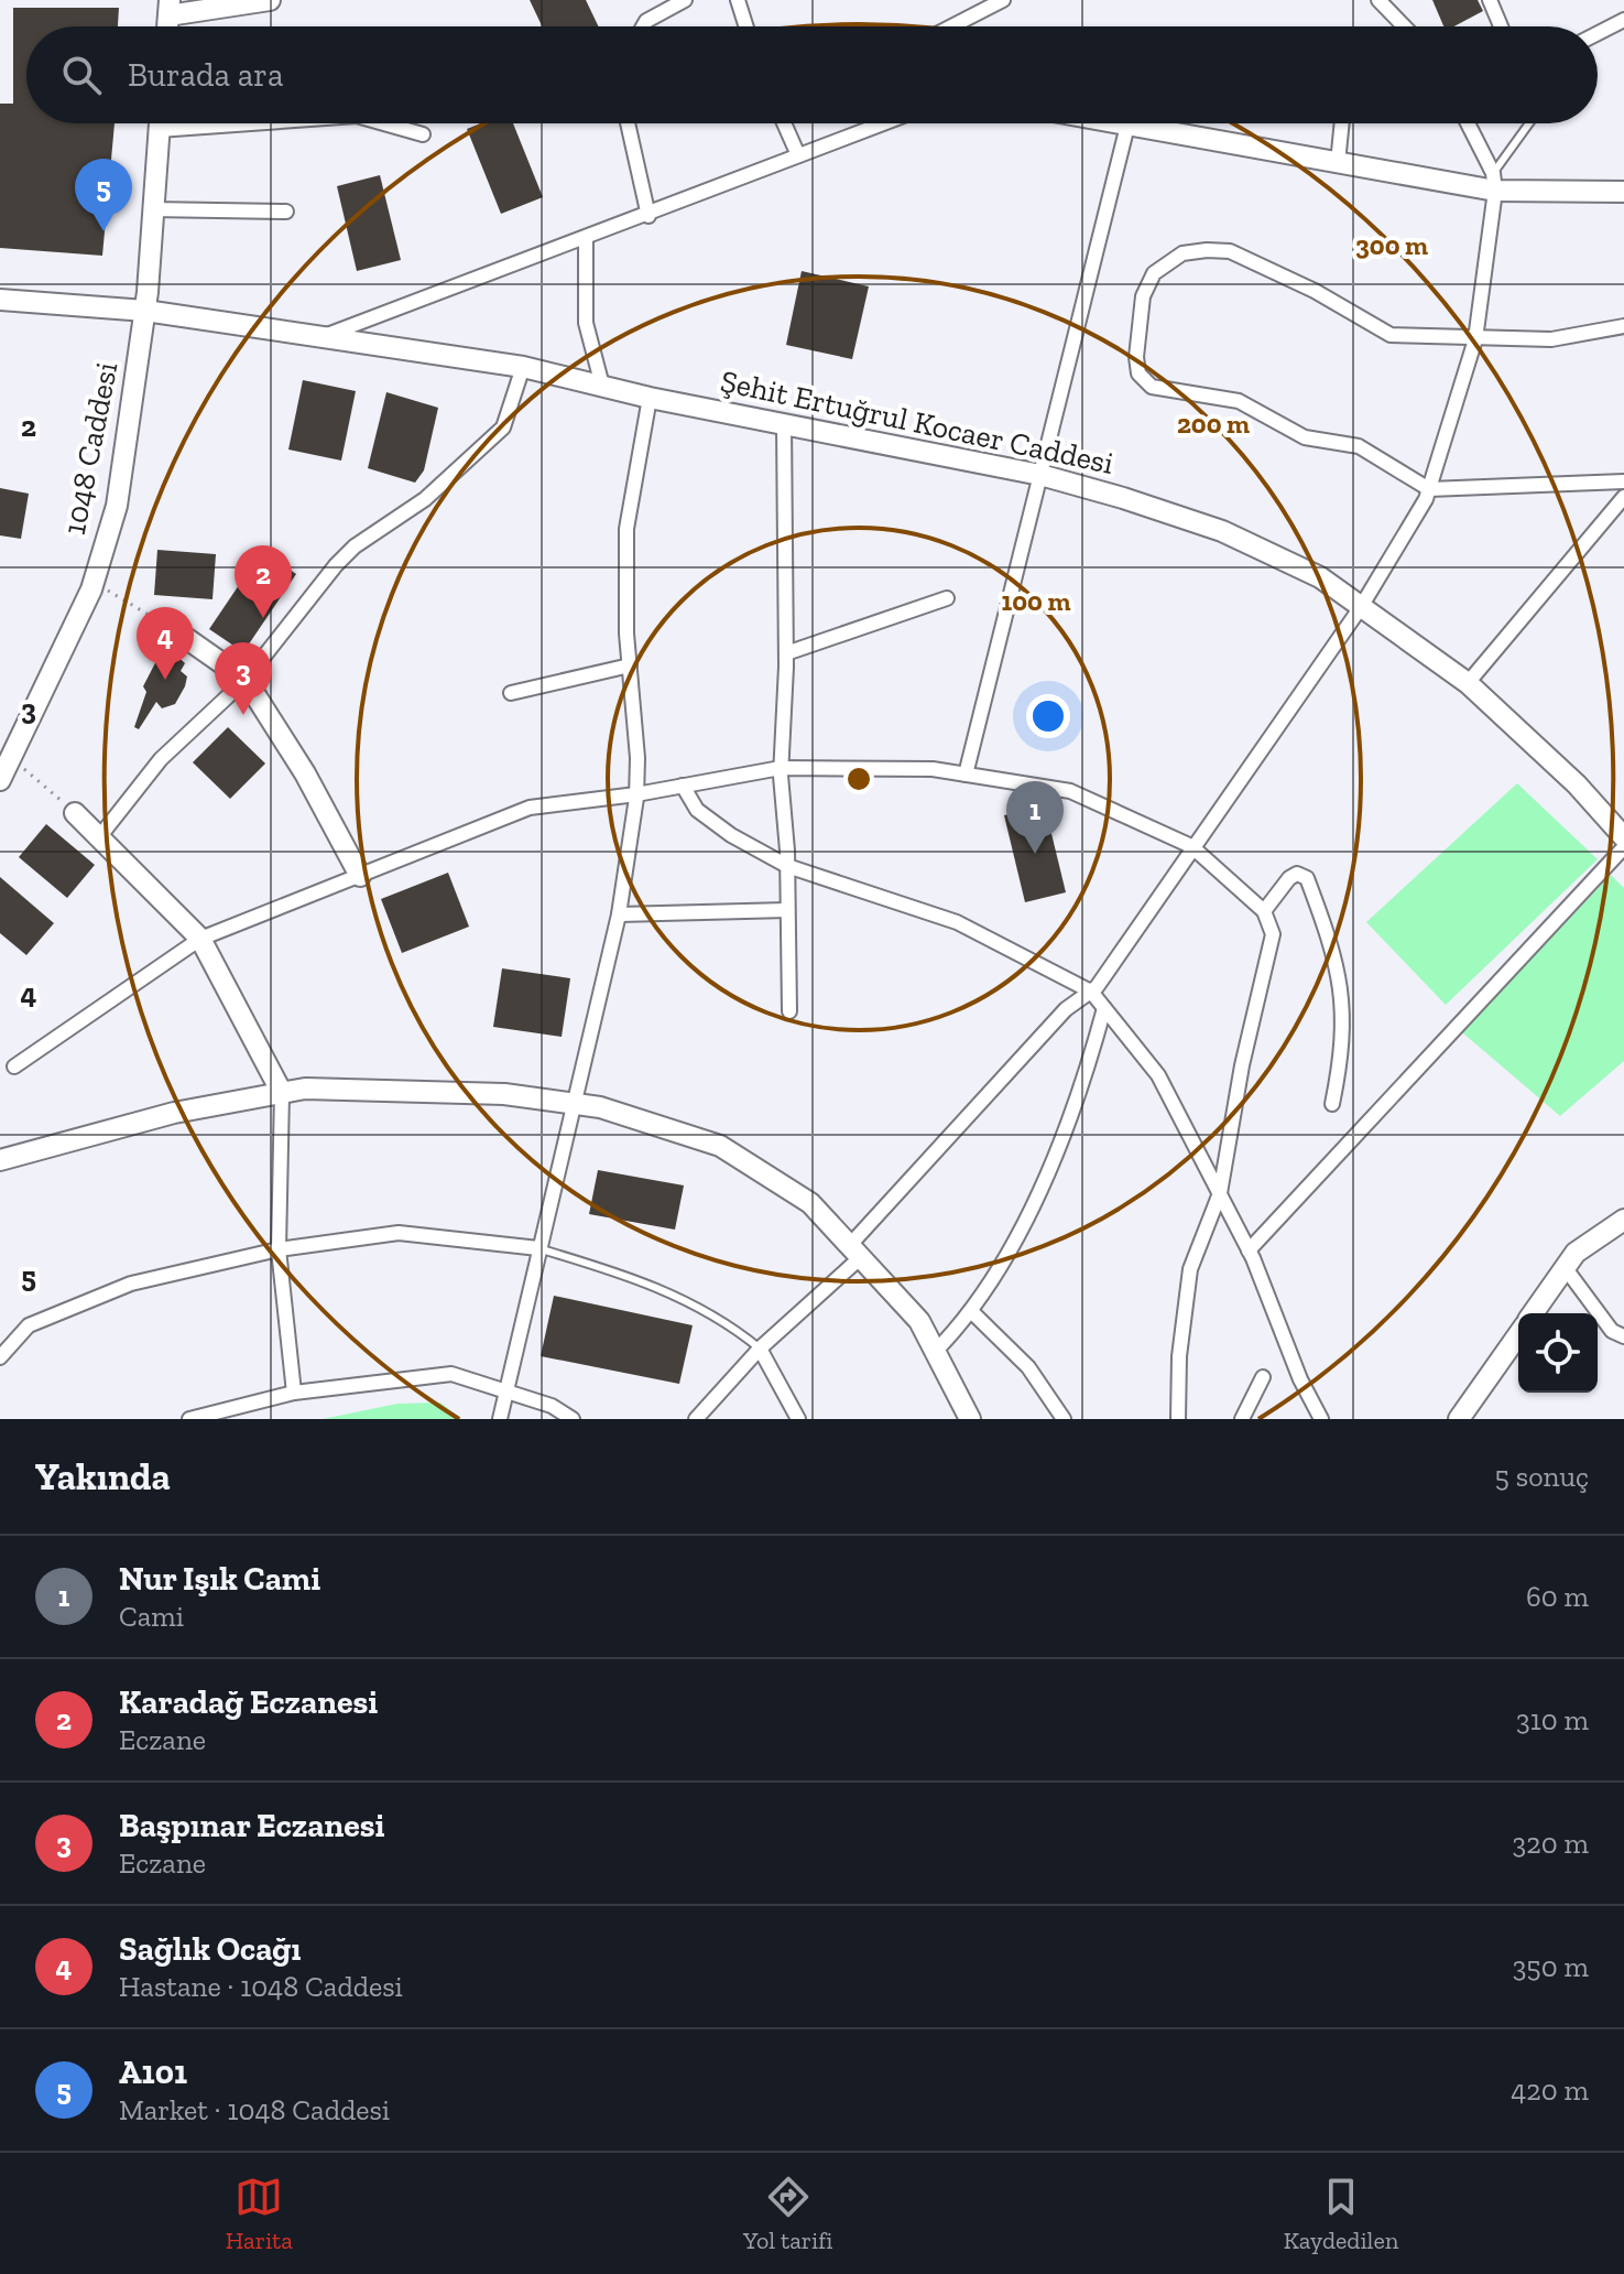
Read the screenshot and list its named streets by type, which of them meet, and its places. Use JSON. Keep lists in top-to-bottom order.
{
  "streets": {
    "street": ["Şehit Ertuğrul Kocaer Caddesi", "1048 Caddesi"]
  },
  "crossings": [
    ["Şehit Ertuğrul Kocaer Caddesi", "1048 Caddesi"]
  ],
  "page": {
    "search": "Burada ara",
    "pins": [
      "5",
      "2",
      "4",
      "3",
      "1"
    ],
    "heading": ["Yakında", "5 sonuç"],
    "list": [
      {
        "mark": "1",
        "name": "Nur Işık Cami",
        "note": "Cami",
        "value": "60 m"
      },
      {
        "mark": "2",
        "name": "Karadağ Eczanesi",
        "note": "Eczane",
        "value": "310 m"
      },
      {
        "mark": "3",
        "name": "Başpınar Eczanesi",
        "note": "Eczane",
        "value": "320 m"
      },
      {
        "mark": "4",
        "name": "Sağlık Ocağı",
        "note": "Hastane · 1048 Caddesi",
        "value": "350 m"
      },
      {
        "mark": "5",
        "name": "A101",
        "note": "Market · 1048 Caddesi",
        "value": "420 m"
      }
    ],
    "nav": ["Harita", "Yol tarifi", "Kaydedilen"]
  },
  "grid": {
    "rows": [
      "2",
      "3",
      "4",
      "5"
    ]
  },
  "rings": ["300 m", "200 m", "100 m"]
}
